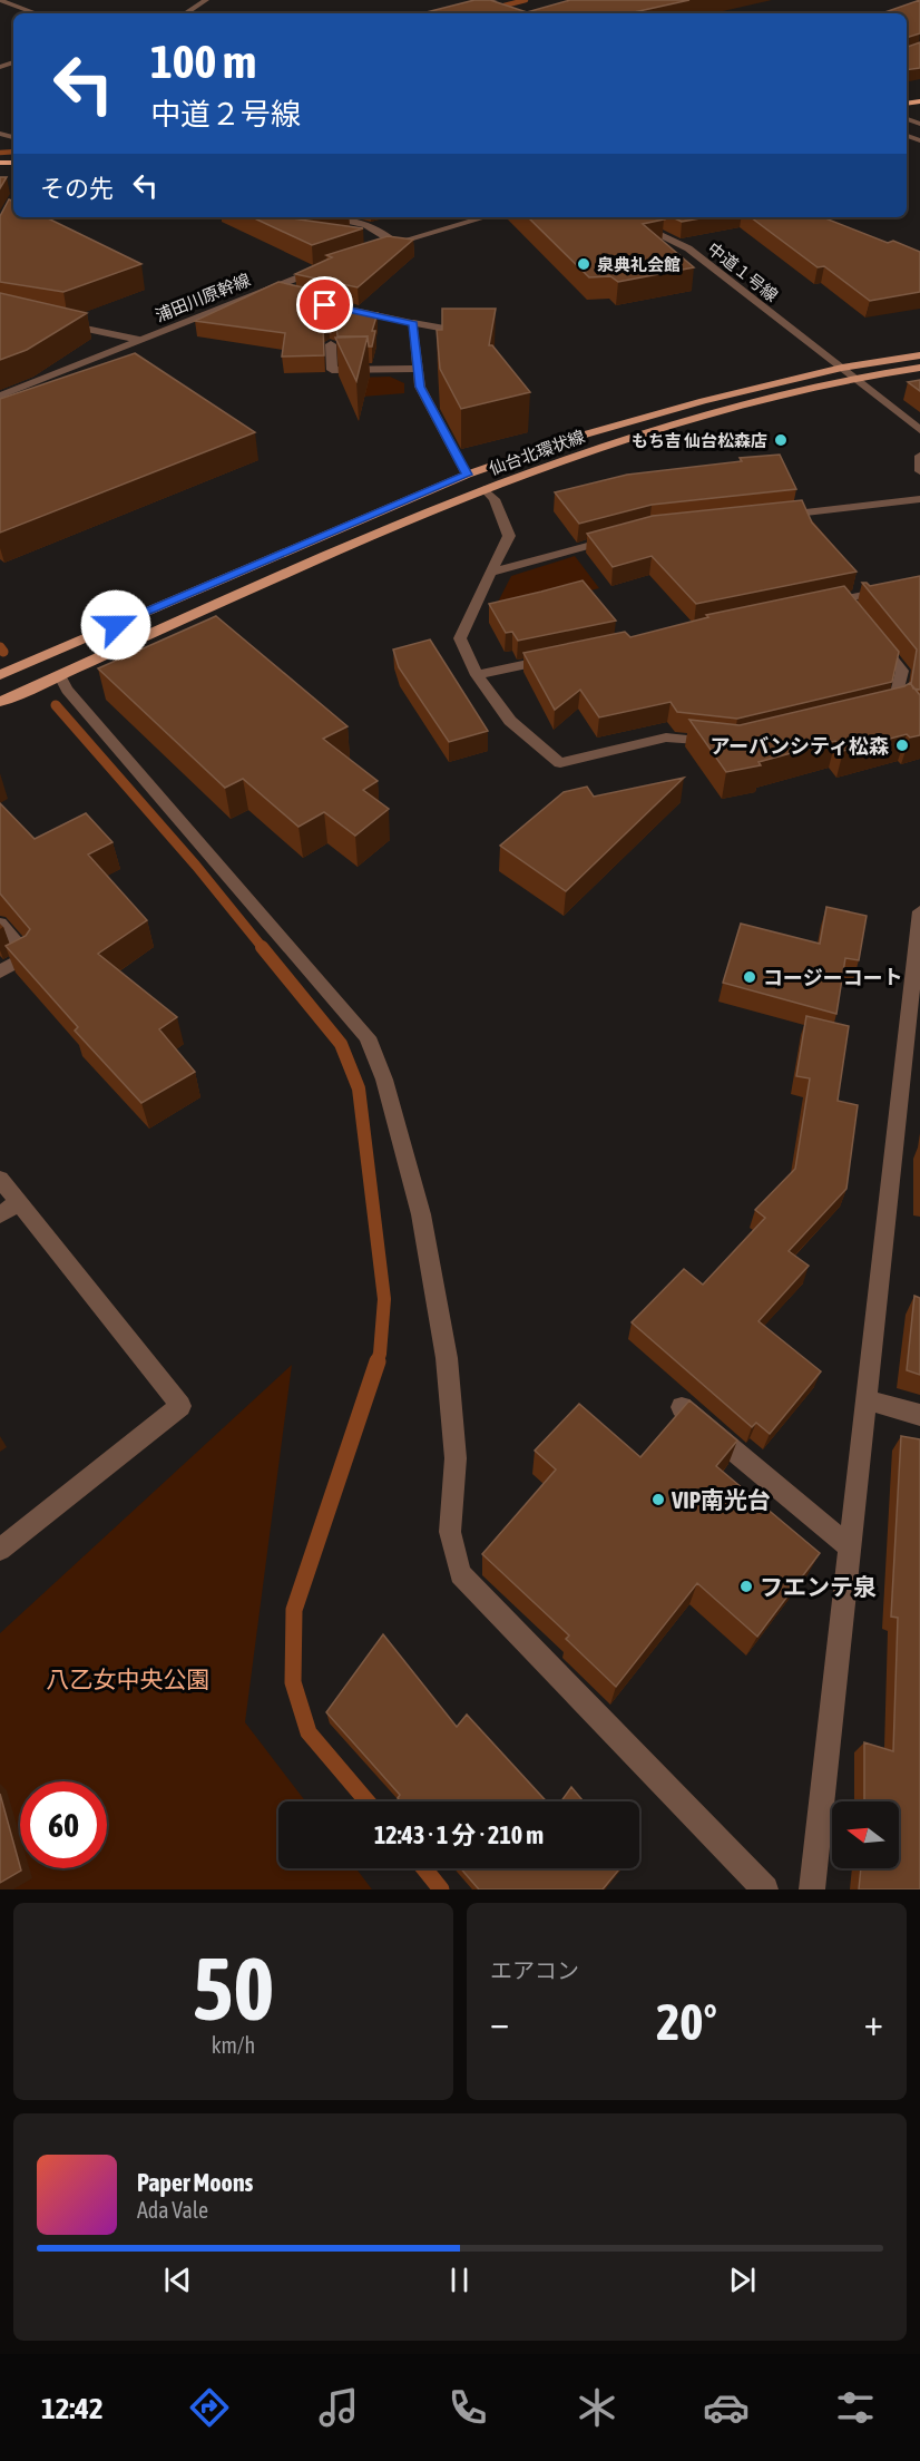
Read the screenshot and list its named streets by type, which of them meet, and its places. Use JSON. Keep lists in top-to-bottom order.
{
  "streets": {
    "main road": ["仙台北環状線"],
    "street": ["中道１号線", "浦田川原幹線"]
  },
  "crossings": [
    ["中道１号線", "仙台北環状線"]
  ],
  "parks": ["八乙女中央公園"],
  "places": [
    "泉典礼会館",
    "もち吉 仙台松森店",
    "アーバンシティ松森",
    "コージーコート",
    "VIP南光台",
    "フエンテ泉"
  ],
  "north": "left",
  "page": {
    "turn": ["100 m", "中道２号線"],
    "then": "その先",
    "limit": "60",
    "trip": "12:43 · 1 分 · 210 m",
    "tile": [
      ["50", "km/h"],
      "エアコン"
    ],
    "heat": ["−", "20°", "+"],
    "song": ["Paper Moons", "Ada Vale"],
    "tabs": "12:42"
  }
}
